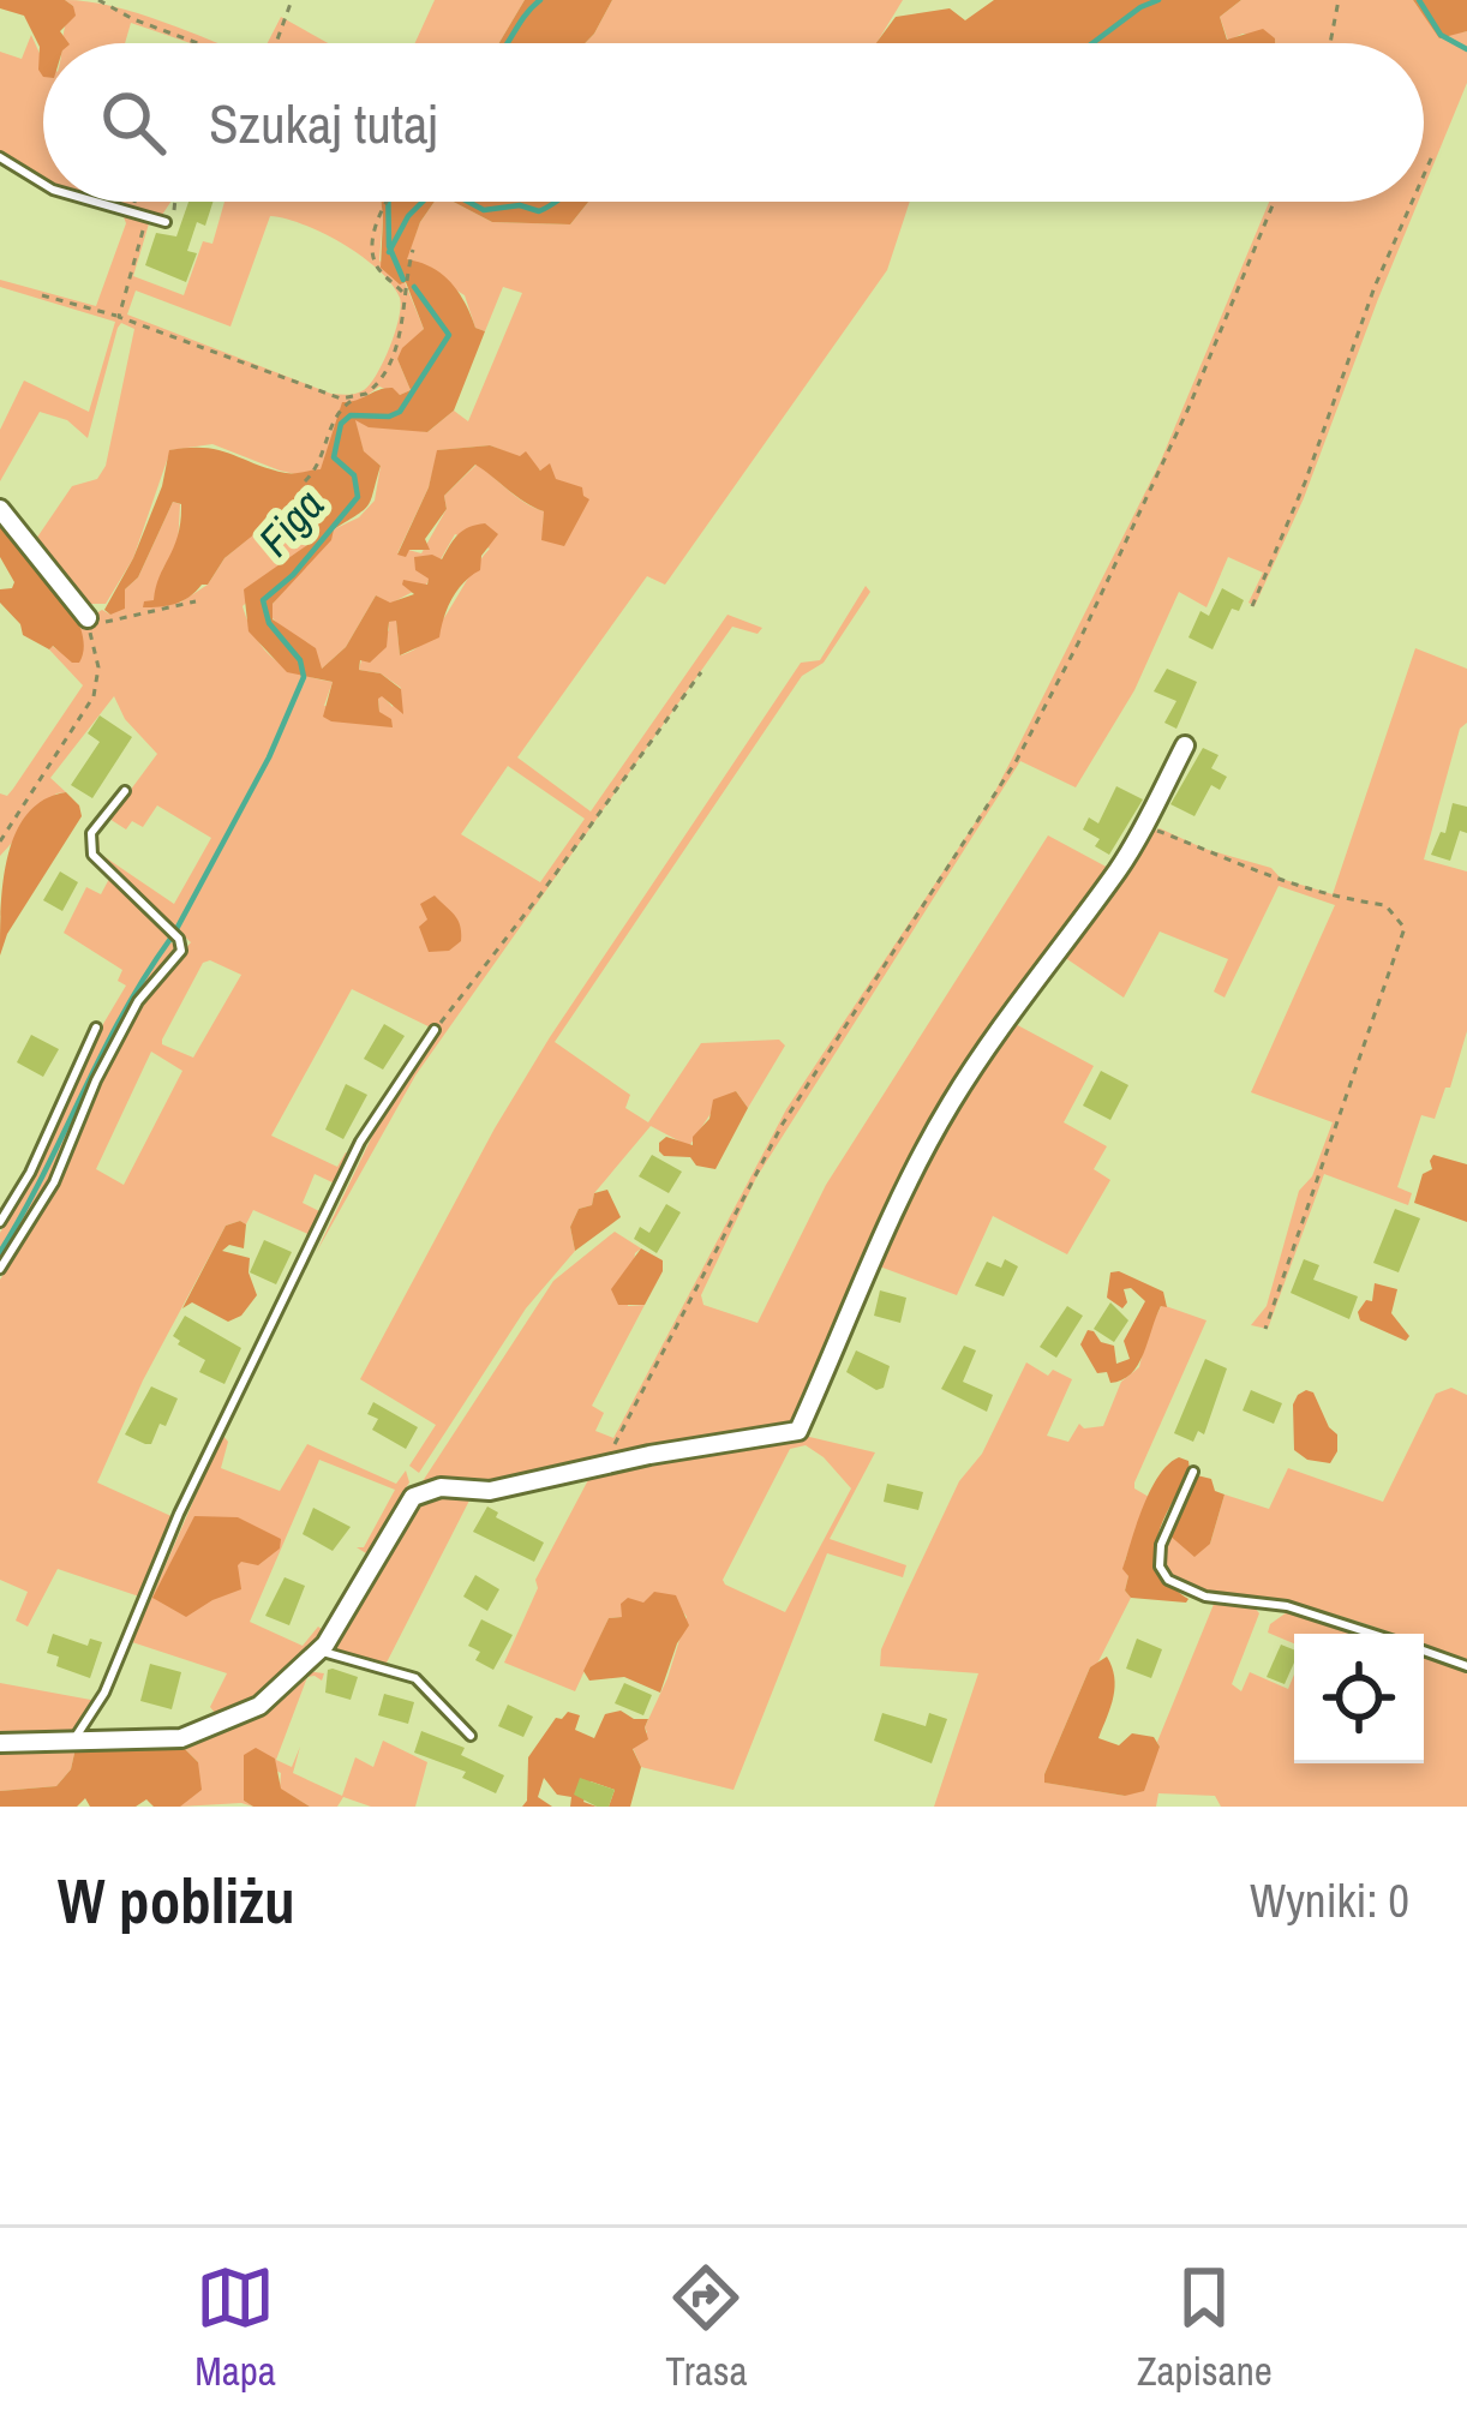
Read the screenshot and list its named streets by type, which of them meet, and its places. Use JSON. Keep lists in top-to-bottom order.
{
  "water": ["Figa"],
  "page": {
    "search": "Szukaj tutaj",
    "heading": ["W pobliżu", "Wyniki: 0"],
    "nav": ["Mapa", "Trasa", "Zapisane"]
  }
}
